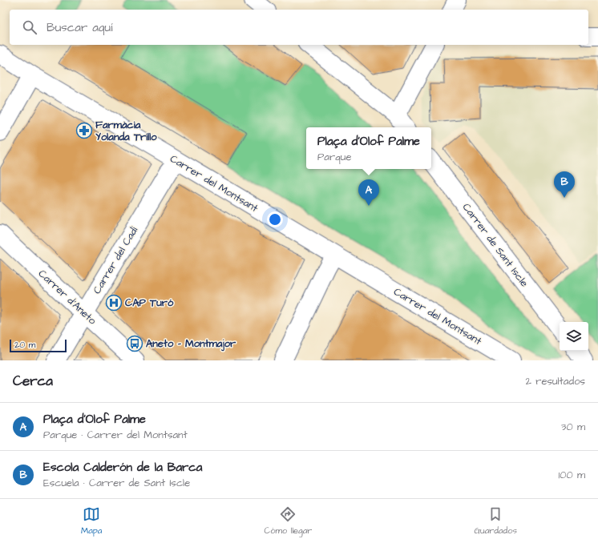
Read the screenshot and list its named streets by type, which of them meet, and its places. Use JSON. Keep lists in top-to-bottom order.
{
  "streets": {
    "street": [
      "Carrer del Montsant",
      "Carrer de Sant Iscle",
      "Carrer del Cadí",
      "Carrer d'Aneto"
    ]
  },
  "crossings": [
    ["Carrer del Montsant", "Carrer del Cadí"],
    ["Carrer del Cadí", "Carrer d'Aneto"]
  ],
  "places": {
    "pharmacy": ["Farmàcia Yolanda Trillo"],
    "hospital": ["CAP Turó"],
    "bus stop": ["Aneto - Montmajor"]
  },
  "scale_bar": "20 m",
  "page": {
    "search": "Buscar aquí",
    "popup": ["Plaça d'Olof Palme", "Parque"],
    "pins": ["B", "A"],
    "scale": "20 m",
    "heading": ["Cerca", "2 resultados"],
    "list": [
      {
        "mark": "A",
        "name": "Plaça d'Olof Palme",
        "note": "Parque · Carrer del Montsant",
        "value": "30 m"
      },
      {
        "mark": "B",
        "name": "Escola Calderón de la Barca",
        "note": "Escuela · Carrer de Sant Iscle",
        "value": "100 m"
      }
    ],
    "nav": ["Mapa", "Cómo llegar", "Guardados"]
  }
}
